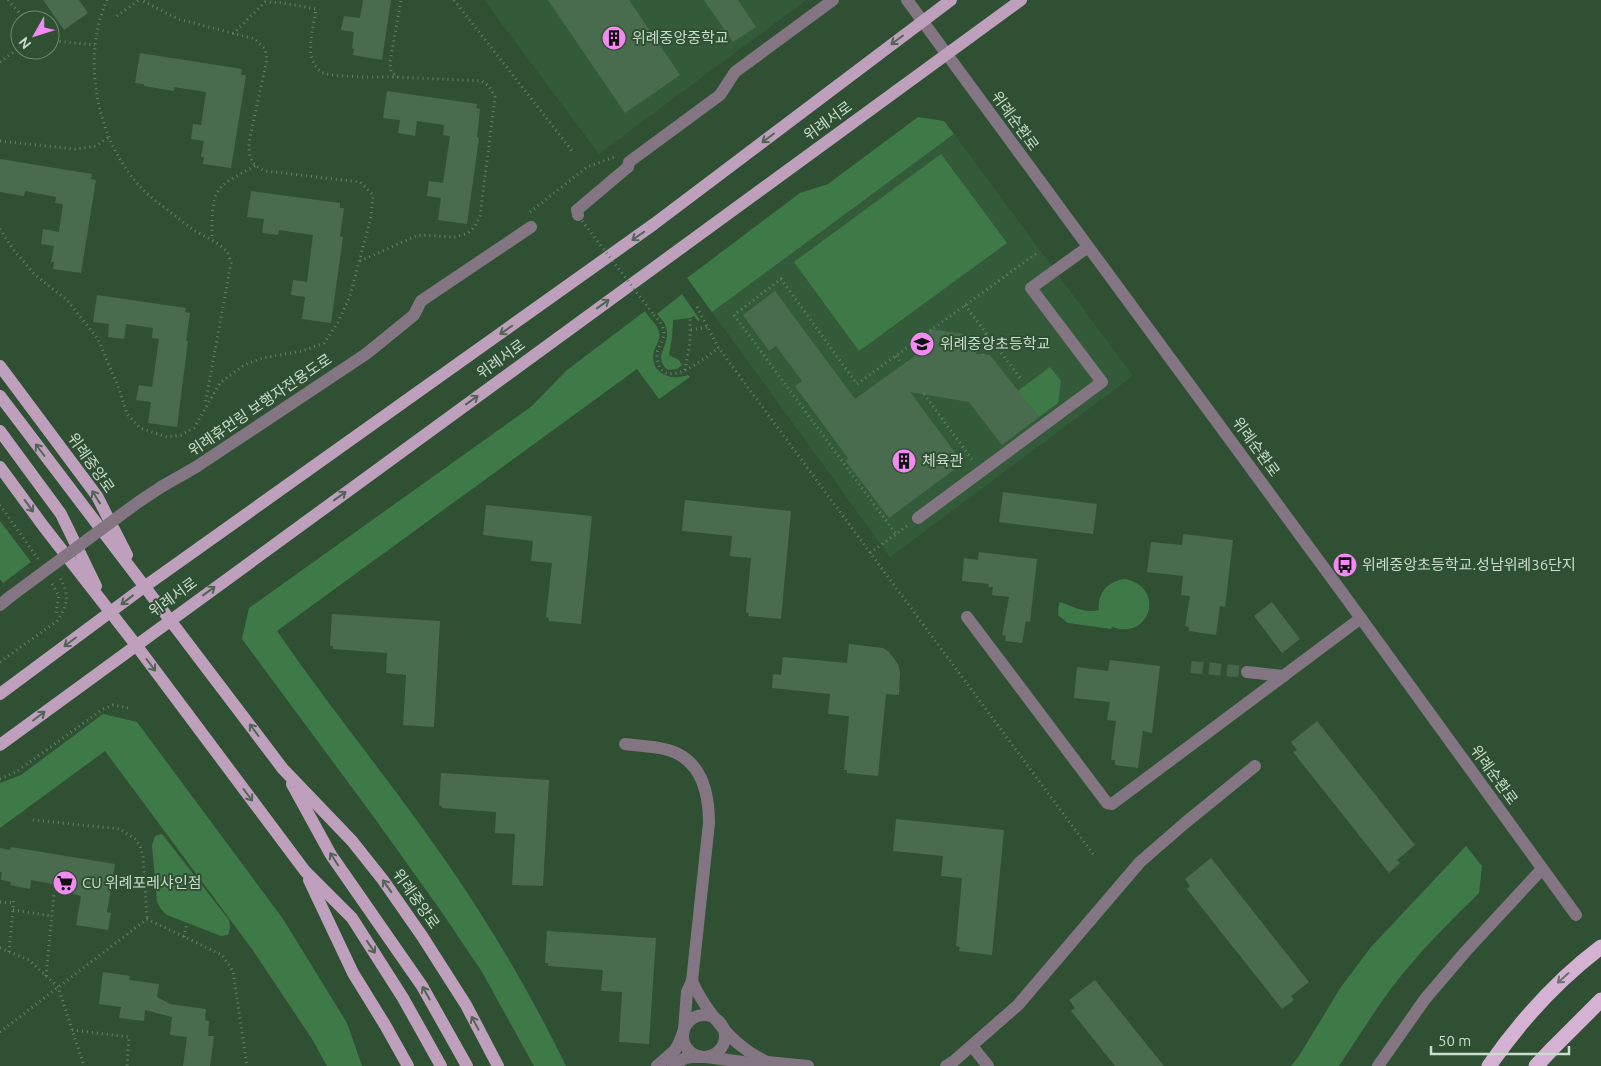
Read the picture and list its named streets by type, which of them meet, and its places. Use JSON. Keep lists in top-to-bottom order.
{
  "streets": {
    "main road": ["위례서로", "위례중앙로"],
    "street": ["위례순환로", "위례휴먼링 보행자전용도로"]
  },
  "crossings": [
    ["위례서로", "위례순환로"],
    ["위례서로", "위례중앙로"]
  ],
  "places": {
    "building": ["위례중앙중학교", "체육관"],
    "school or university": ["위례중앙초등학교"],
    "bus stop": ["위례중앙초등학교.성남위례36단지"],
    "supermarket": ["CU 위례포레샤인점"]
  },
  "scale_bar": "50 m",
  "north": "bottom left"
}
